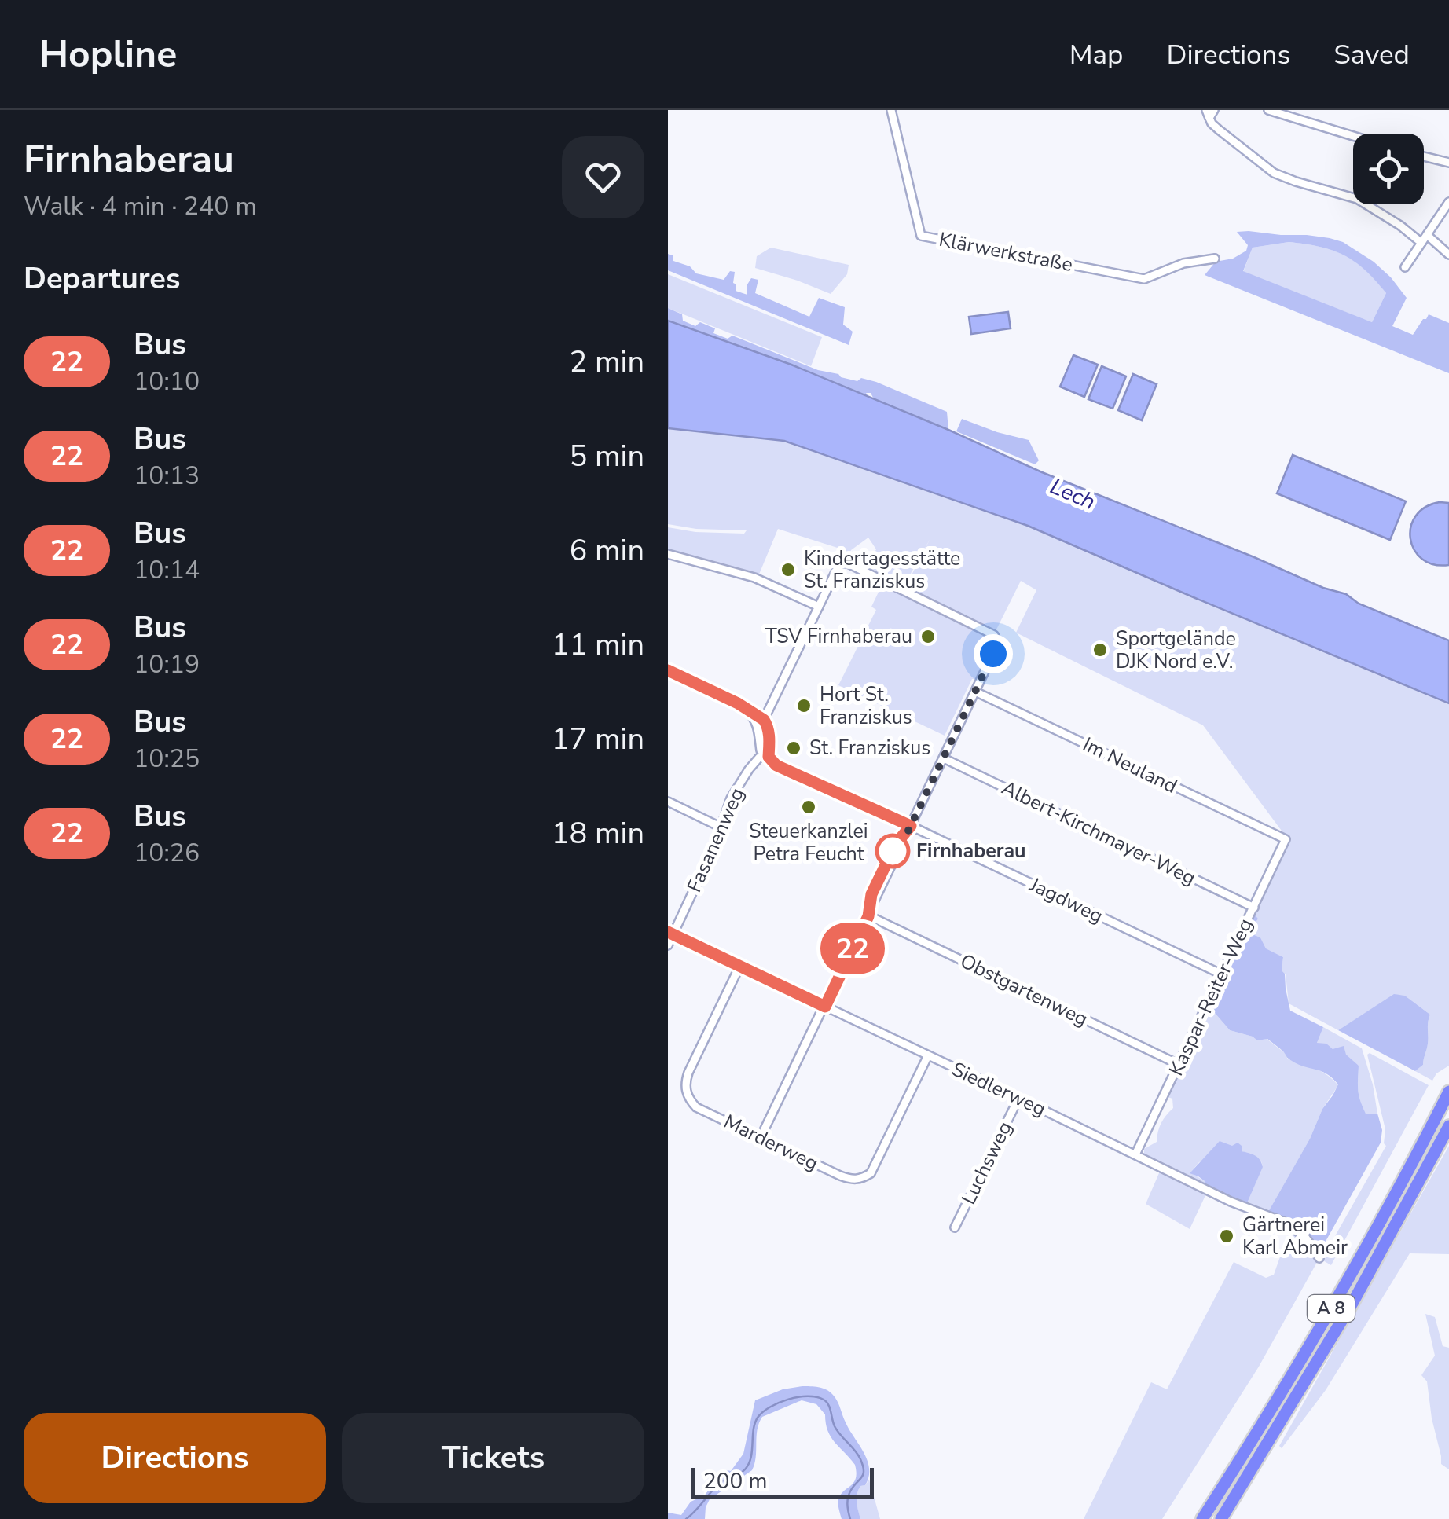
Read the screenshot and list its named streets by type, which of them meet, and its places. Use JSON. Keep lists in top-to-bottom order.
{
  "streets": {
    "highway": ["A 8"],
    "street": [
      "Klärwerkstraße",
      "Im Neuland",
      "Albert-Kirchmayer-Weg",
      "Fasanenweg",
      "Jagdweg",
      "Obstgartenweg",
      "Kaspar-Reiter-Weg",
      "Siedlerweg",
      "Marderweg",
      "Luchsweg"
    ]
  },
  "crossings": [
    ["Im Neuland", "Kaspar-Reiter-Weg"],
    ["Albert-Kirchmayer-Weg", "Kaspar-Reiter-Weg"],
    ["Fasanenweg", "Jagdweg"],
    ["Fasanenweg", "Siedlerweg"],
    ["Jagdweg", "Kaspar-Reiter-Weg"],
    ["Obstgartenweg", "Kaspar-Reiter-Weg"],
    ["Kaspar-Reiter-Weg", "Siedlerweg"],
    ["Siedlerweg", "Marderweg"],
    ["Siedlerweg", "Luchsweg"]
  ],
  "water": ["Lech"],
  "places": [
    "Kindertagesstätte St. Franziskus",
    "TSV Firnhaberau",
    "Sportgelände DJK Nord e.V.",
    "Hort St. Franziskus",
    "St. Franziskus",
    "Steuerkanzlei Petra Feucht",
    "Firnhaberau",
    "Gärtnerei Karl Abmeir"
  ],
  "lines": ["bus line 22"],
  "scale_bar": "200 m",
  "page": {
    "header": "Hopline",
    "nav": ["Map", "Directions", "Saved"],
    "heading": [
      ["Firnhaberau", "Walk · 4 min · 240 m"],
      "Departures"
    ],
    "on_map": "22",
    "list": [
      {
        "mark": "22",
        "name": "Bus",
        "note": "10:10",
        "value": "2 min"
      },
      {
        "mark": "22",
        "name": "Bus",
        "note": "10:13",
        "value": "5 min"
      },
      {
        "mark": "22",
        "name": "Bus",
        "note": "10:14",
        "value": "6 min"
      },
      {
        "mark": "22",
        "name": "Bus",
        "note": "10:19",
        "value": "11 min"
      },
      {
        "mark": "22",
        "name": "Bus",
        "note": "10:25",
        "value": "17 min"
      },
      {
        "mark": "22",
        "name": "Bus",
        "note": "10:26",
        "value": "18 min"
      }
    ],
    "buttons": ["Directions", "Tickets"],
    "scale": "200 m"
  }
}
